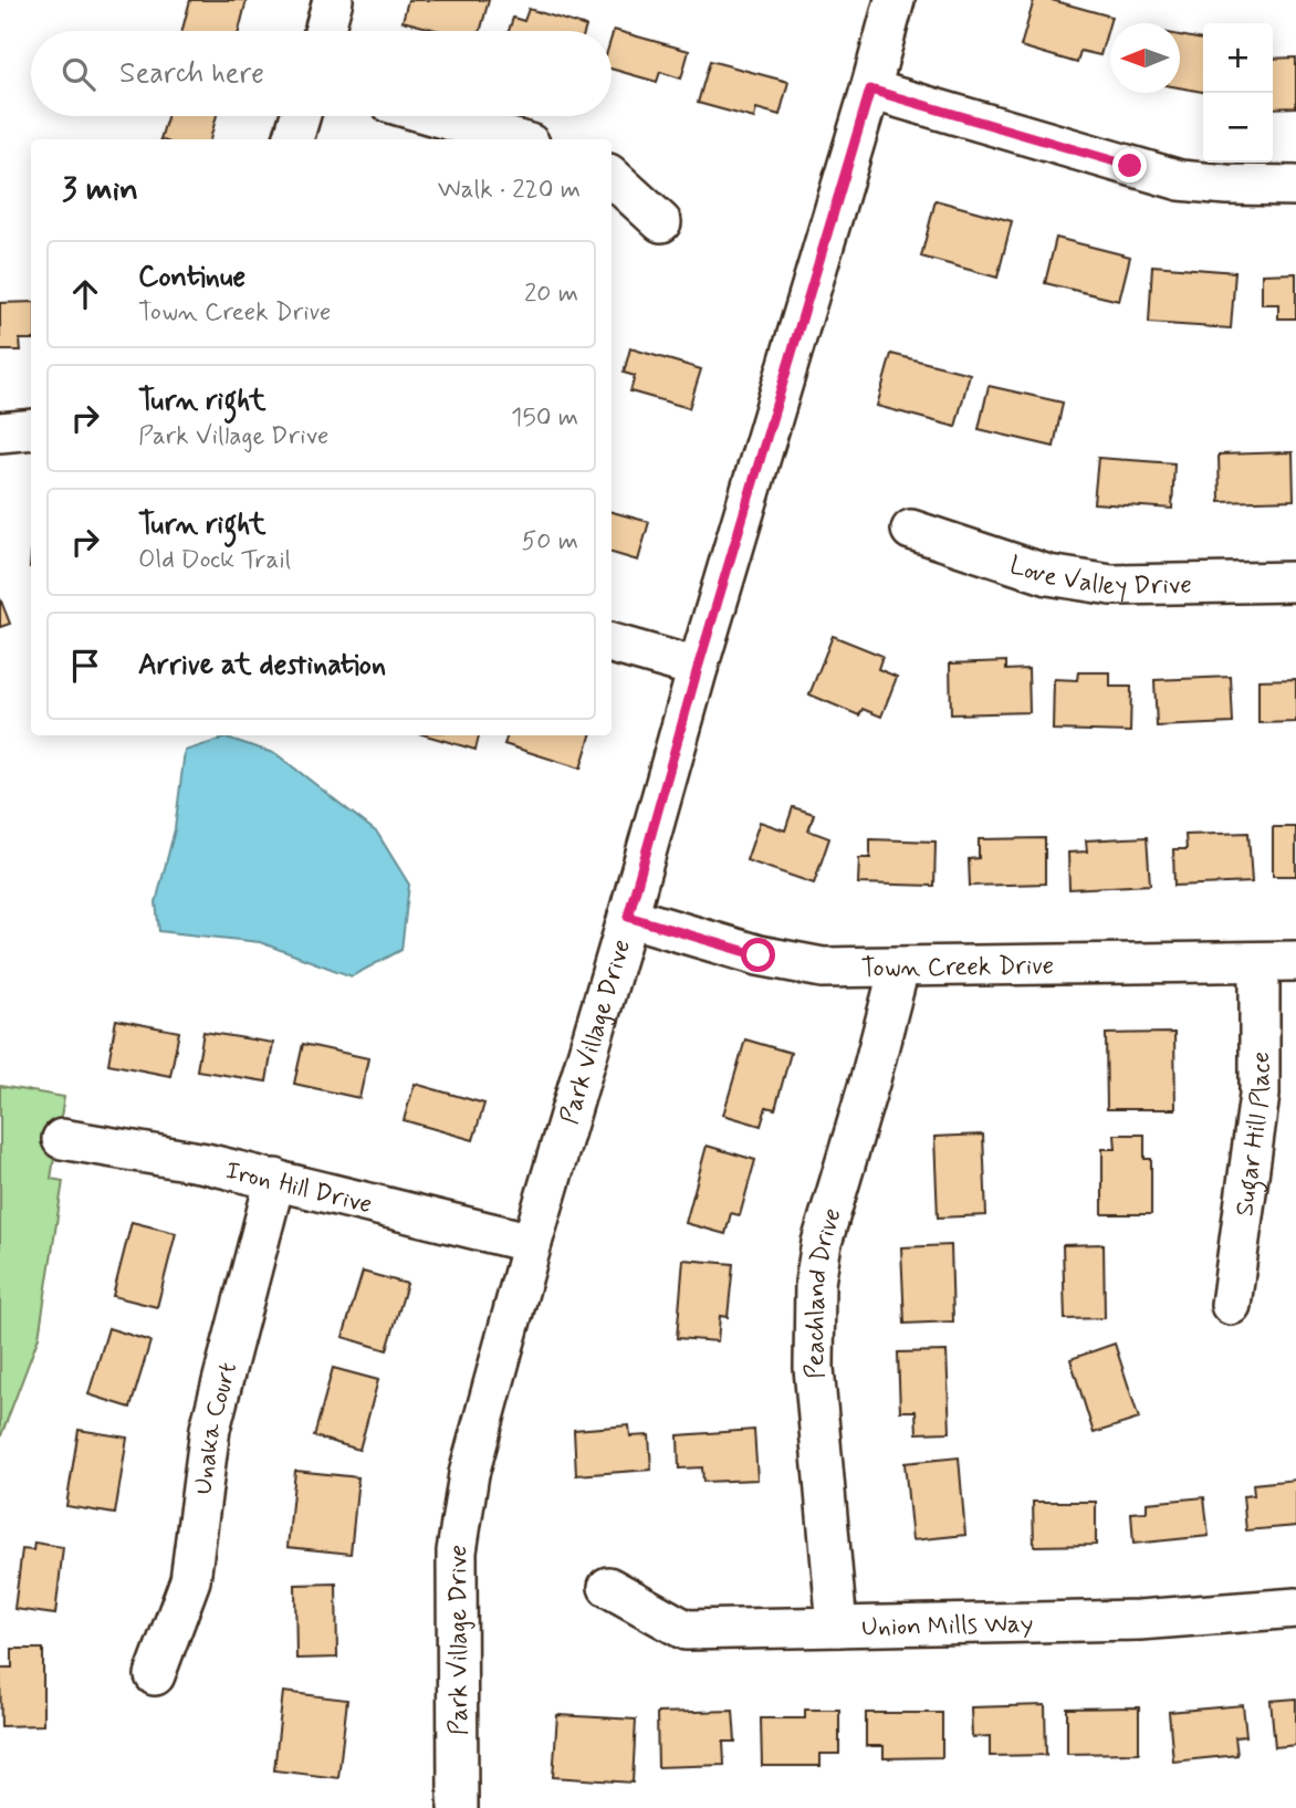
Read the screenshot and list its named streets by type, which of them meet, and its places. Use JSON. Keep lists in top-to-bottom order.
{
  "streets": {
    "street": [
      "Love Valley Drive",
      "Town Creek Drive",
      "Park Village Drive",
      "Sugar Hill Place",
      "Iron Hill Drive",
      "Peachland Drive",
      "Unaka Court",
      "Union Mills Way"
    ]
  },
  "crossings": [
    ["Town Creek Drive", "Park Village Drive"],
    ["Town Creek Drive", "Sugar Hill Place"],
    ["Town Creek Drive", "Peachland Drive"],
    ["Park Village Drive", "Iron Hill Drive"],
    ["Iron Hill Drive", "Unaka Court"],
    ["Peachland Drive", "Union Mills Way"]
  ],
  "north": "left",
  "page": {
    "map_buttons": ["+", "−"],
    "search": "Search here",
    "heading": ["3 min", "Walk · 220 m"],
    "list": [
      ["Continue", "Town Creek Drive", "20 m"],
      ["Turn right", "Park Village Drive", "150 m"],
      ["Turn right", "Old Dock Trail", "50 m"],
      "Arrive at destination"
    ]
  }
}
